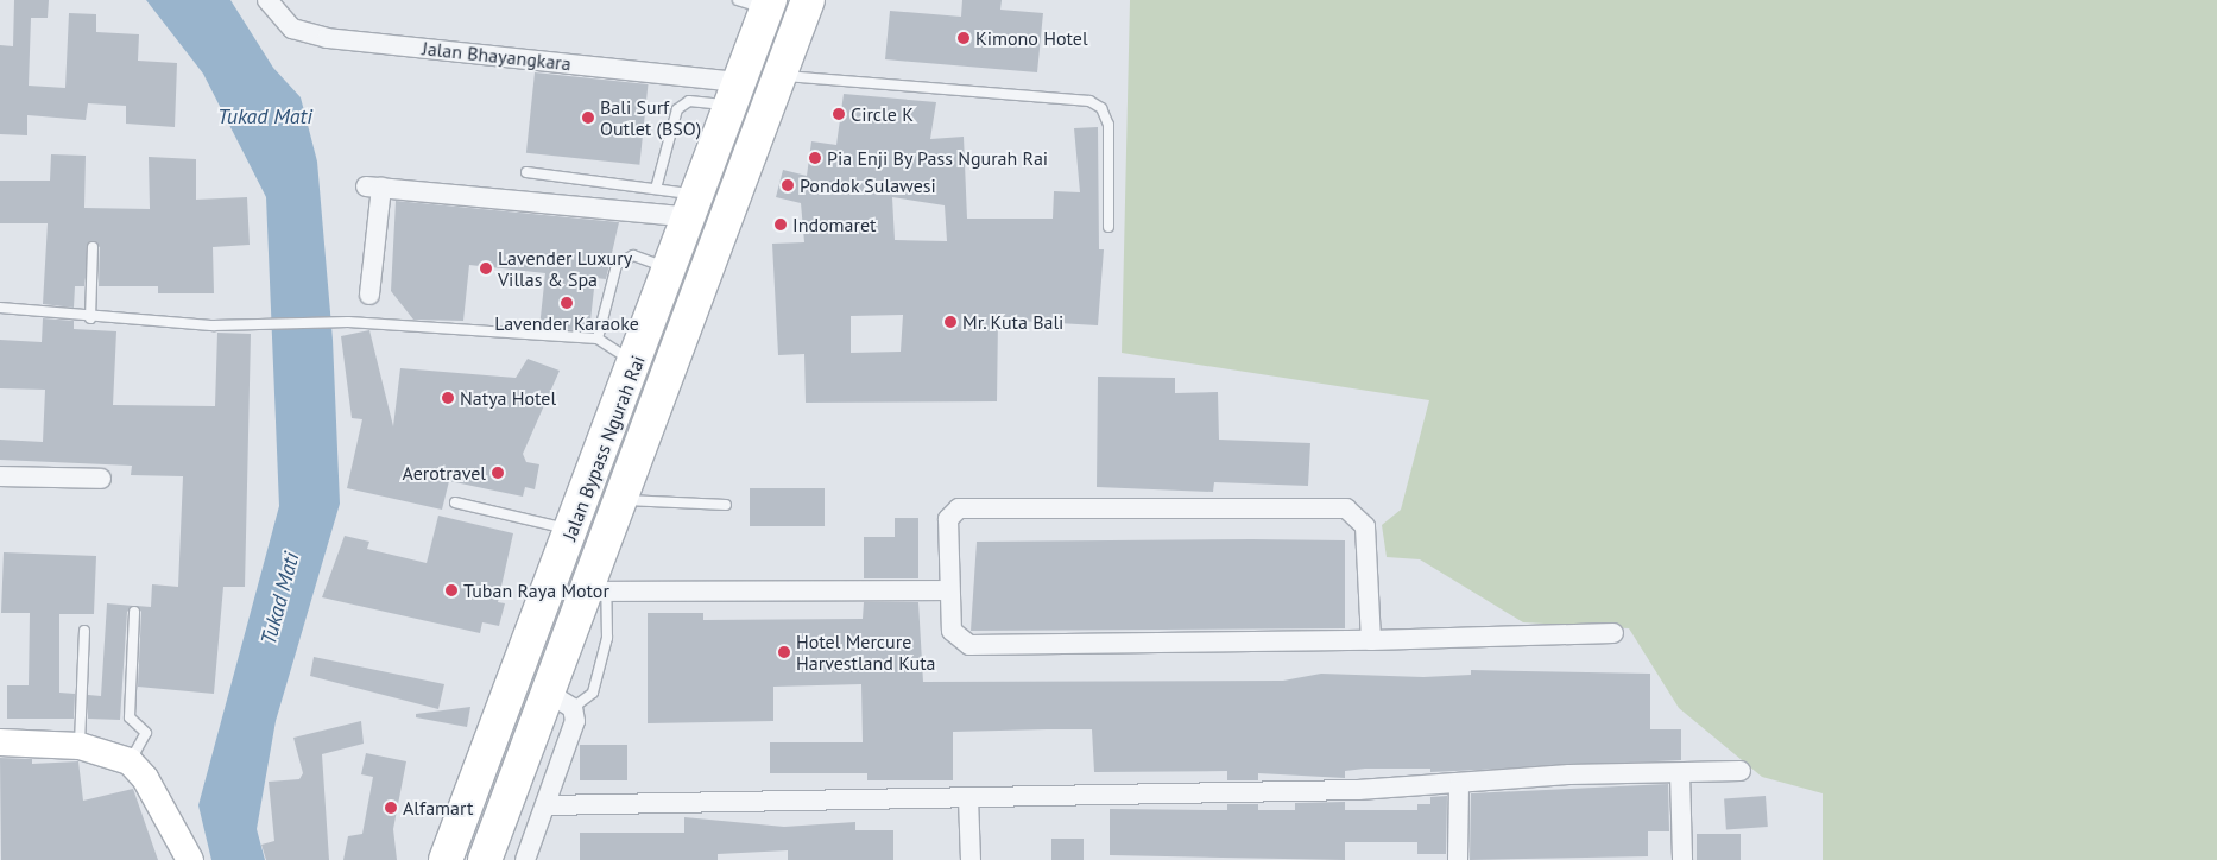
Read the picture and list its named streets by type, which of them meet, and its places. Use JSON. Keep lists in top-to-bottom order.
{
  "streets": {
    "highway": ["Jalan Bypass Ngurah Rai"],
    "street": ["Jalan Bhayangkara"]
  },
  "crossings": [
    ["Jalan Bhayangkara", "Jalan Bypass Ngurah Rai"]
  ],
  "water": ["Tukad Mati"],
  "places": [
    "Kimono Hotel",
    "Circle K",
    "Bali Surf Outlet (BSO)",
    "Pia Enji By Pass Ngurah Rai",
    "Pondok Sulawesi",
    "Indomaret",
    "Lavender Luxury Villas & Spa",
    "Lavender Karaoke",
    "Mr. Kuta Bali",
    "Natya Hotel",
    "Aerotravel",
    "Tuban Raya Motor",
    "Hotel Mercure Harvestland Kuta",
    "Alfamart"
  ]
}
